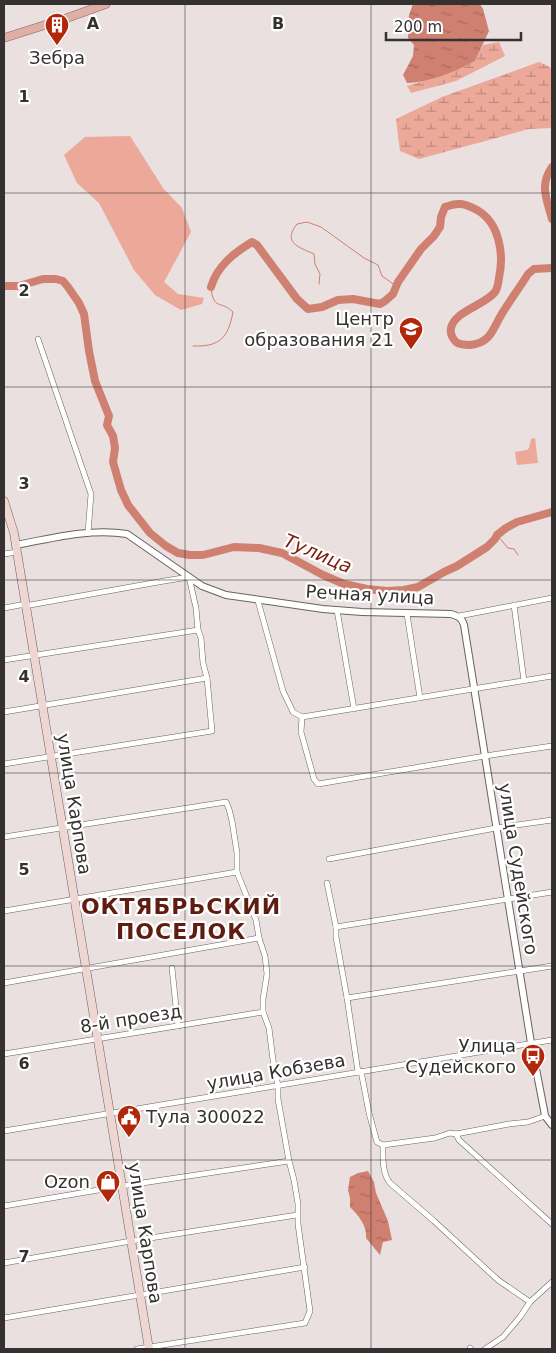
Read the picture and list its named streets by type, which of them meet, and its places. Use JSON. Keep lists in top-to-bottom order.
{
  "streets": {
    "main road": ["улица Карпова"],
    "street": [
      "Речная улица",
      "улица Судейского",
      "8-й проезд",
      "улица Кобзева"
    ]
  },
  "crossings": [
    ["Речная улица", "улица Карпова"],
    ["Речная улица", "улица Судейского"],
    ["улица Карпова", "8-й проезд"],
    ["улица Карпова", "улица Кобзева"],
    ["улица Судейского", "улица Кобзева"]
  ],
  "districts": ["ОКТЯБРЬСКИЙ ПОСЕЛОК"],
  "water": ["Тулица"],
  "places": {
    "building": ["Зебра"],
    "school or university": ["Центр образования 21"],
    "bus stop": ["Улица Судейского"],
    "public building": ["Тула 300022"],
    "shop": ["Ozon"]
  },
  "scale_bar": "200 m",
  "grid": {
    "columns": ["A", "B"],
    "rows": [
      "1",
      "2",
      "3",
      "4",
      "5",
      "6",
      "7"
    ]
  }
}
